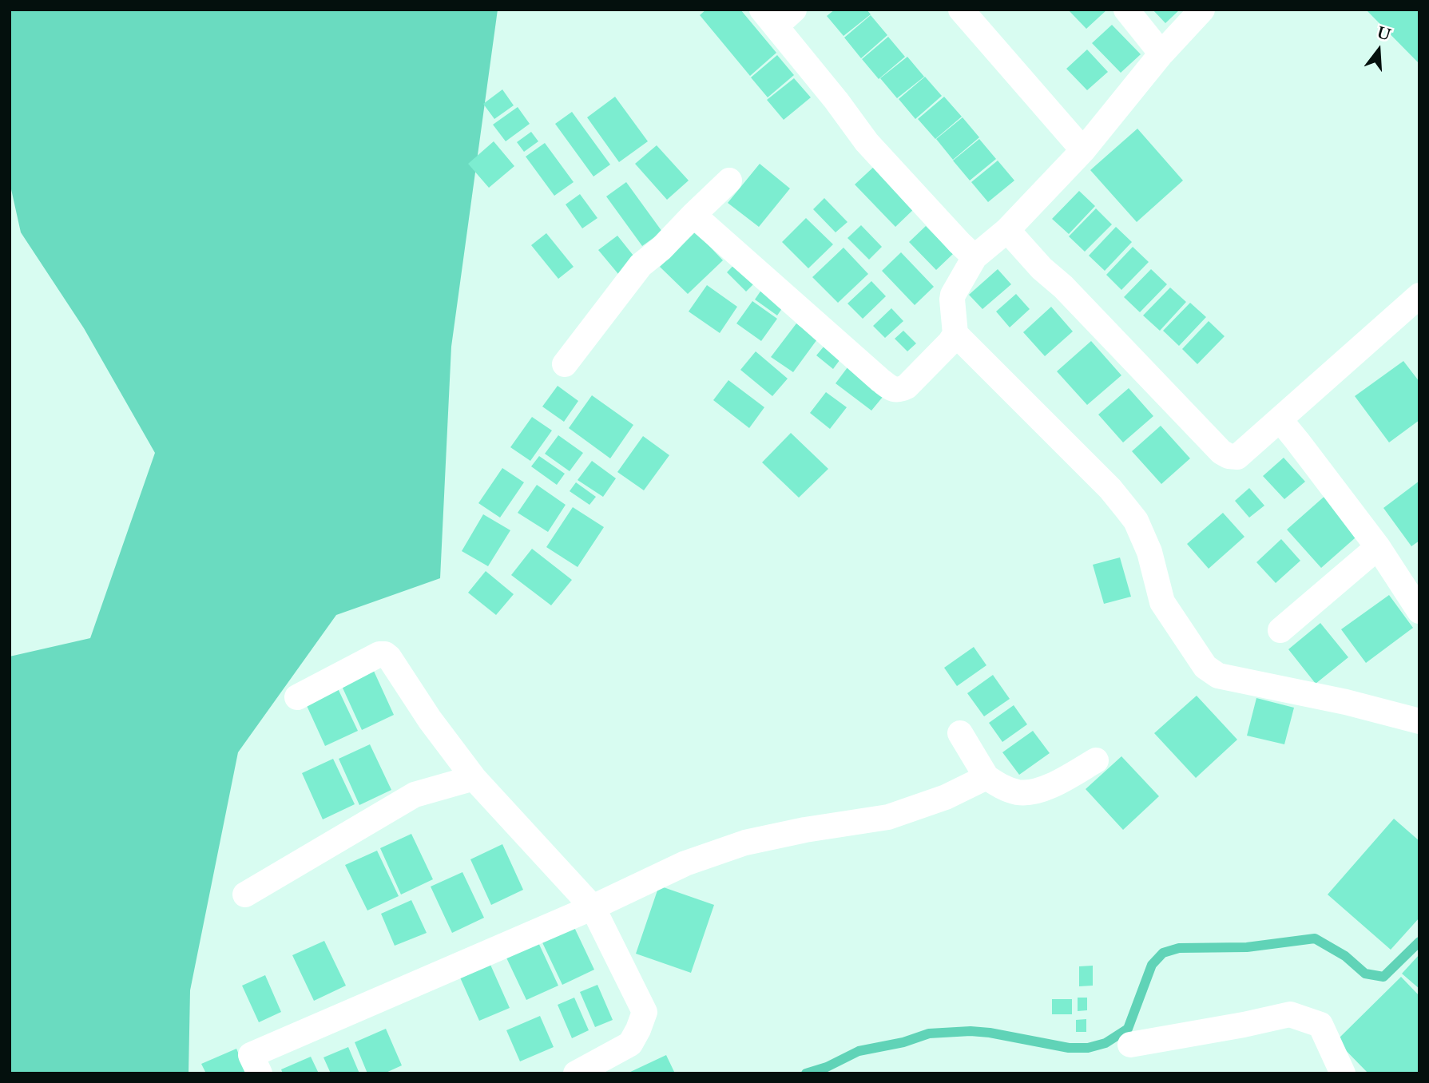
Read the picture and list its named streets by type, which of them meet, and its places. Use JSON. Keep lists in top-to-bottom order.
{
  "north": "top"
}
